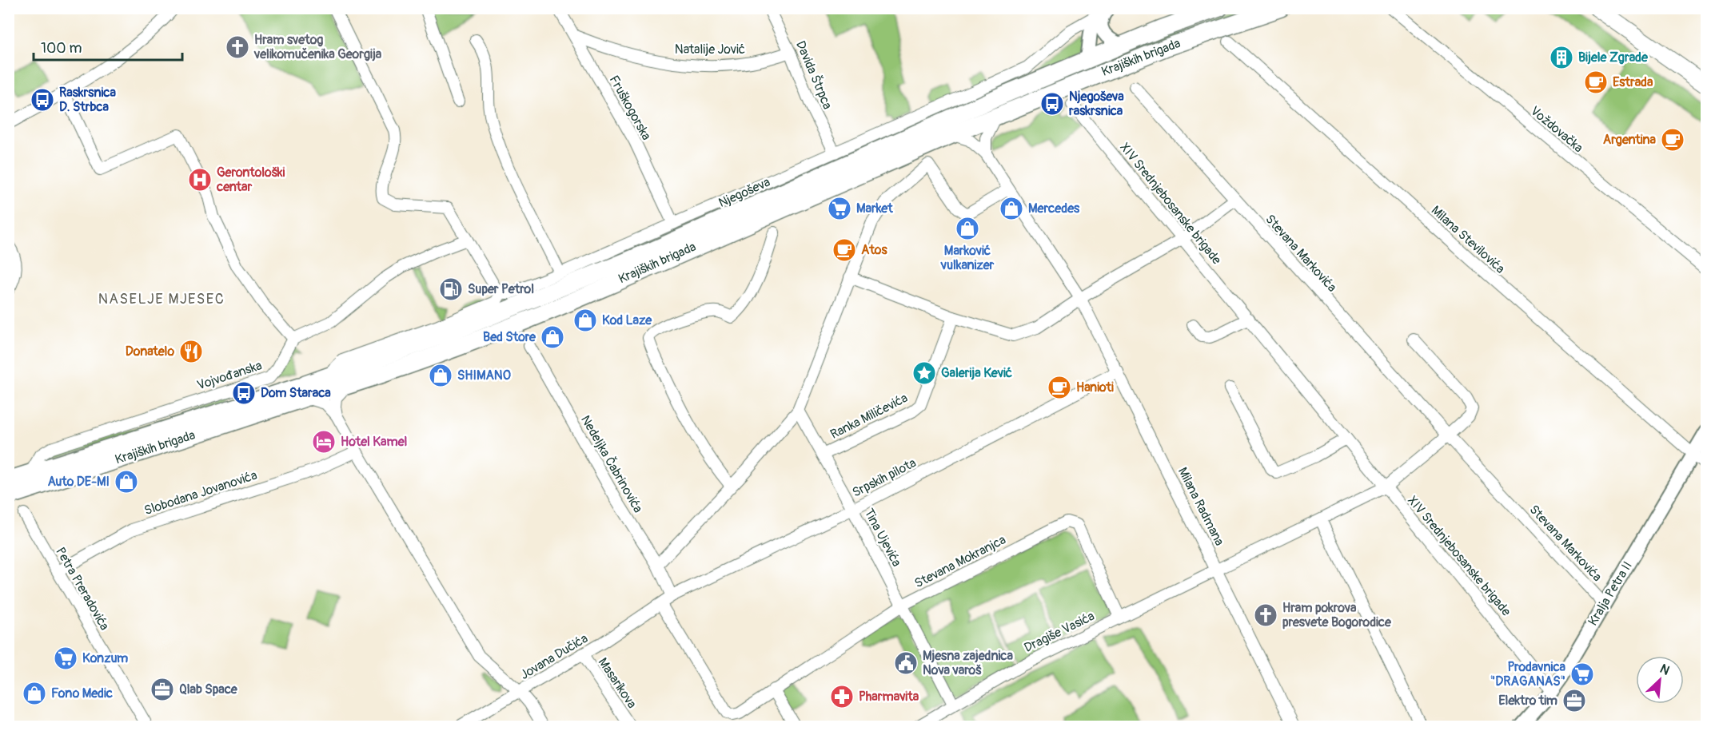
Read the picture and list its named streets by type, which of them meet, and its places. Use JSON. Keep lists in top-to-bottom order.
{
  "streets": {
    "main road": ["Krajiških brigada"],
    "street": [
      "Natalije Jović",
      "Davida Štrpca",
      "Fruškogorska",
      "Voždovačka",
      "Njegoševa",
      "XIV Srednjebosanske brigade",
      "Milana Stevilovića",
      "Stevana Markovića",
      "Vojvođanska",
      "Ranka Miličevića",
      "Nedeljka Čabrinovića",
      "Srpskih pilota",
      "Slobodana Jovanovića",
      "Milana Radmana",
      "Tina Ujevića",
      "Stevana Mokranjca",
      "Petra Preradovića",
      "Kralja Petra II",
      "Dragiše Vasića",
      "Jovana Dučića",
      "Masarikova"
    ]
  },
  "crossings": [
    ["Natalije Jović", "Davida Štrpca"],
    ["Natalije Jović", "Fruškogorska"],
    ["Krajiških brigada", "Njegoševa"],
    ["Krajiških brigada", "Vojvođanska"],
    ["Krajiških brigada", "Milana Radmana"],
    ["Davida Štrpca", "Njegoševa"],
    ["Fruškogorska", "Njegoševa"],
    ["XIV Srednjebosanske brigade", "Kralja Petra II"],
    ["XIV Srednjebosanske brigade", "Dragiše Vasića"],
    ["Milana Stevilovića", "Kralja Petra II"],
    ["Stevana Markovića", "Kralja Petra II"],
    ["Ranka Miličevića", "Tina Ujevića"],
    ["Nedeljka Čabrinovića", "Srpskih pilota"],
    ["Srpskih pilota", "Milana Radmana"],
    ["Srpskih pilota", "Tina Ujevića"],
    ["Srpskih pilota", "Stevana Mokranjca"],
    ["Srpskih pilota", "Jovana Dučića"],
    ["Slobodana Jovanovića", "Petra Preradovića"],
    ["Milana Radmana", "Dragiše Vasića"],
    ["Tina Ujevića", "Stevana Mokranjca"],
    ["Tina Ujevića", "Dragiše Vasića"],
    ["Stevana Mokranjca", "Dragiše Vasića"],
    ["Stevana Mokranjca", "Jovana Dučića"],
    ["Jovana Dučića", "Masarikova"]
  ],
  "districts": ["NASELJE MJESEC"],
  "places": {
    "church": ["Hram svetog velikomučenika Georgija", "Hram pokrova presvete Bogorodice"],
    "building": ["Bijele Zgrade"],
    "cafe": [
      "Estrada",
      "Argentina",
      "Atos",
      "Hanioti"
    ],
    "bus stop": ["Raskrsnica D. Strbca", "Njegoševa raskrsnica", "Dom Staraca"],
    "hospital": ["Gerontološki centar"],
    "supermarket": ["Market", "Konzum", "Prodavnica \"DRAGANAS\""],
    "shop": [
      "Mercedes",
      "Marković vulkanizer",
      "Kod Laze",
      "Bed Store",
      "SHIMANO",
      "Auto DE-MI",
      "Fono Medic"
    ],
    "fuel station": ["Super Petrol"],
    "restaurant": ["Donatelo"],
    "place": ["Galerija Kević"],
    "hotel": ["Hotel Kamel"],
    "public building": ["Mjesna zajednica Nova varoš"],
    "office": ["Qlab Space", "Elektro tim"],
    "pharmacy": ["Pharmavita"]
  },
  "scale_bar": "100 m",
  "north": "top right"
}
